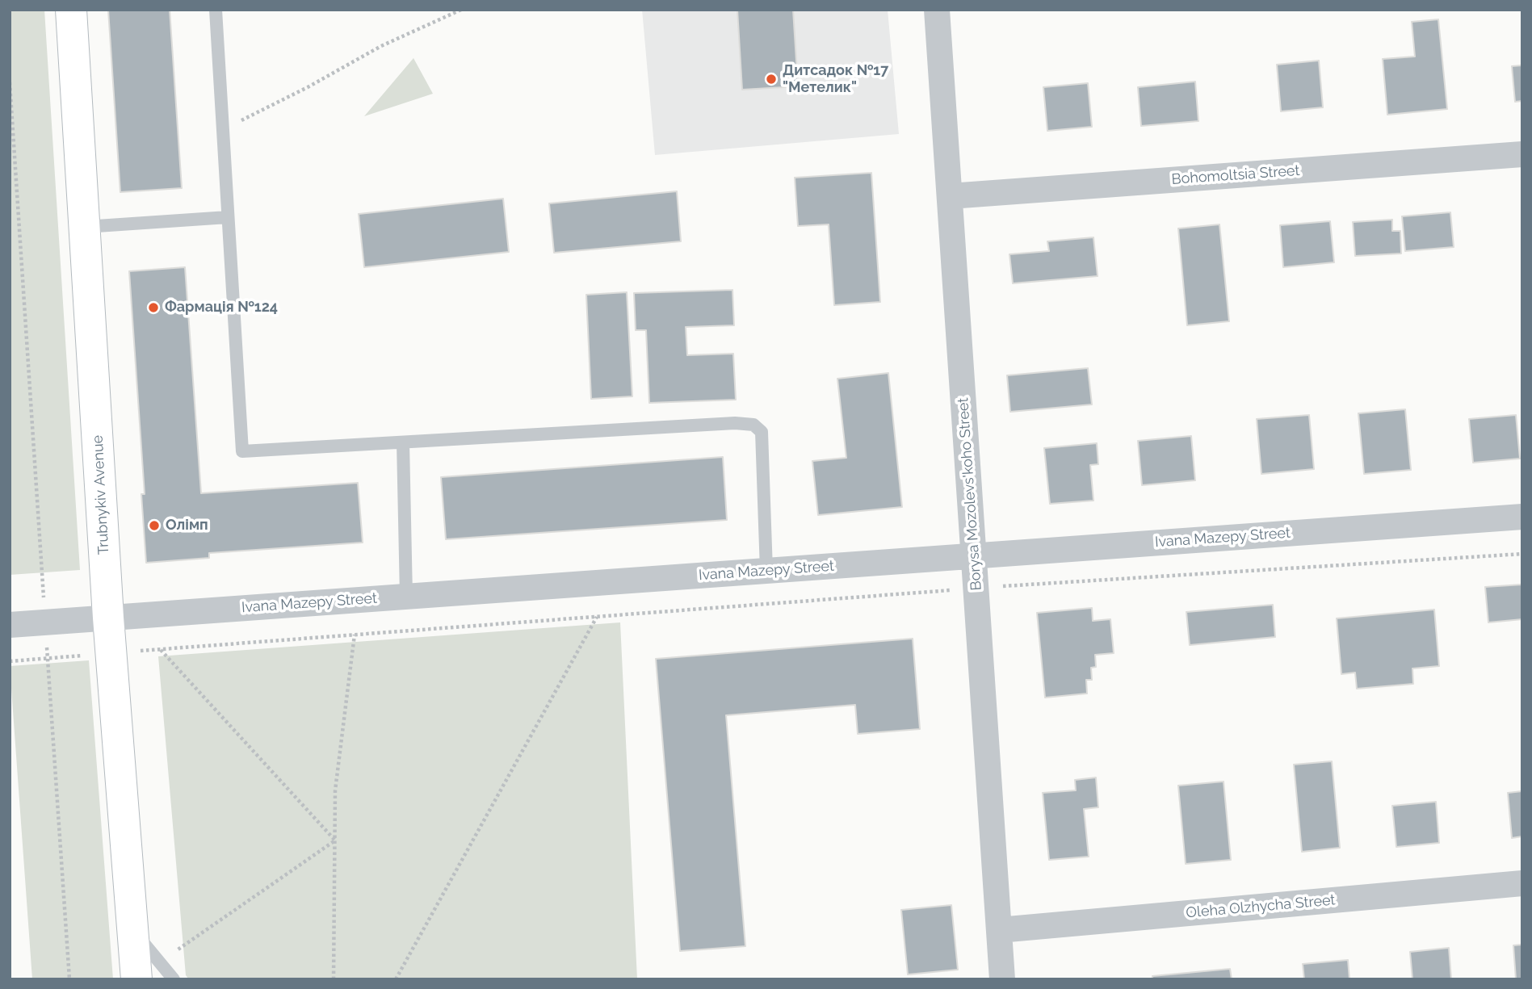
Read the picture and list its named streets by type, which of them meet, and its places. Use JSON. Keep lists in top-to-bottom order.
{
  "streets": {
    "main road": ["Trubnykiv Avenue"],
    "street": [
      "Bohomoltsia Street",
      "Borysa Mozolevs'koho Street",
      "Ivana Mazepy Street",
      "Oleha Olzhycha Street"
    ]
  },
  "crossings": [
    ["Bohomoltsia Street", "Borysa Mozolevs'koho Street"],
    ["Borysa Mozolevs'koho Street", "Ivana Mazepy Street"],
    ["Borysa Mozolevs'koho Street", "Oleha Olzhycha Street"],
    ["Trubnykiv Avenue", "Ivana Mazepy Street"]
  ],
  "places": ["Дитсадок №17 \"Метелик\"", "Фармація №124", "Олімп"]
}
